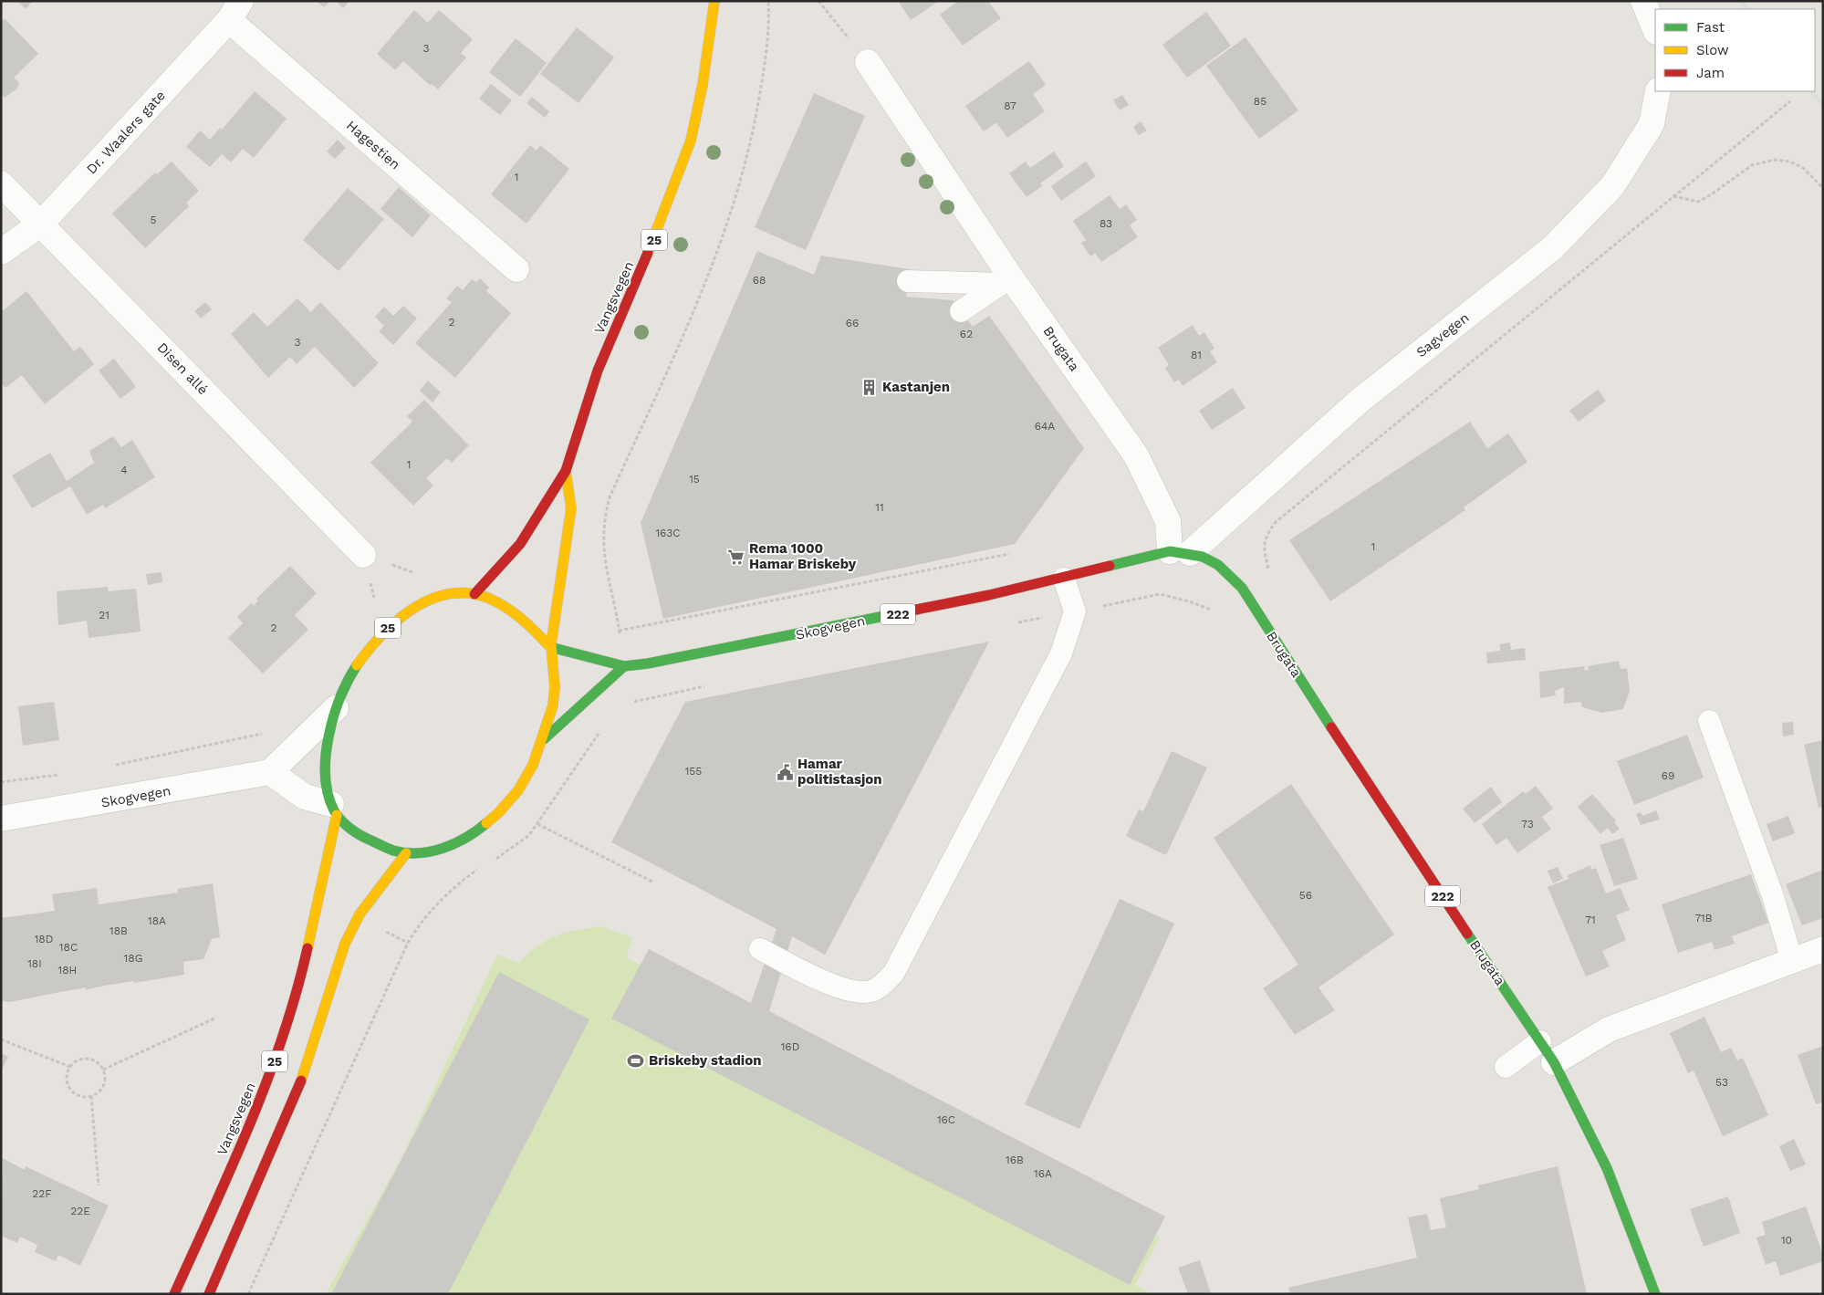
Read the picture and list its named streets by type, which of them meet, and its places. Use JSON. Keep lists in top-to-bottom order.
{
  "streets": {
    "main road": [
      "25",
      "Vangsvegen",
      "Brugata",
      "222",
      "Skogvegen"
    ],
    "street": [
      "Dr. Waalers gate",
      "Hagestien",
      "Sagvegen",
      "Disen allé"
    ]
  },
  "crossings": [
    ["Dr. Waalers gate", "Hagestien"],
    ["Dr. Waalers gate", "Disen allé"],
    ["25", "Vangsvegen"],
    ["25", "Skogvegen"],
    ["Vangsvegen", "Skogvegen"],
    ["Sagvegen", "Brugata"],
    ["Sagvegen", "Skogvegen"],
    ["Brugata", "Skogvegen"]
  ],
  "places": {
    "building": ["Kastanjen"],
    "supermarket": ["Rema 1000 Hamar Briskeby"],
    "public building": ["Hamar politistasjon"],
    "sports": ["Briskeby stadion"]
  },
  "house_numbers": [
    "3",
    "85",
    "87",
    "1",
    "5",
    "83",
    "68",
    "2",
    "66",
    "62",
    "3",
    "81",
    "64A",
    "1",
    "4",
    "15",
    "11",
    "163C",
    "1",
    "21",
    "2",
    "155",
    "69",
    "73",
    "56",
    "71B",
    "71",
    "18A",
    "18B",
    "18D",
    "18C",
    "18G",
    "18I",
    "18H",
    "16D",
    "53",
    "16C",
    "16B",
    "16A",
    "22F",
    "22E",
    "10"
  ],
  "legend": ["Fast", "Slow", "Jam"]
}
